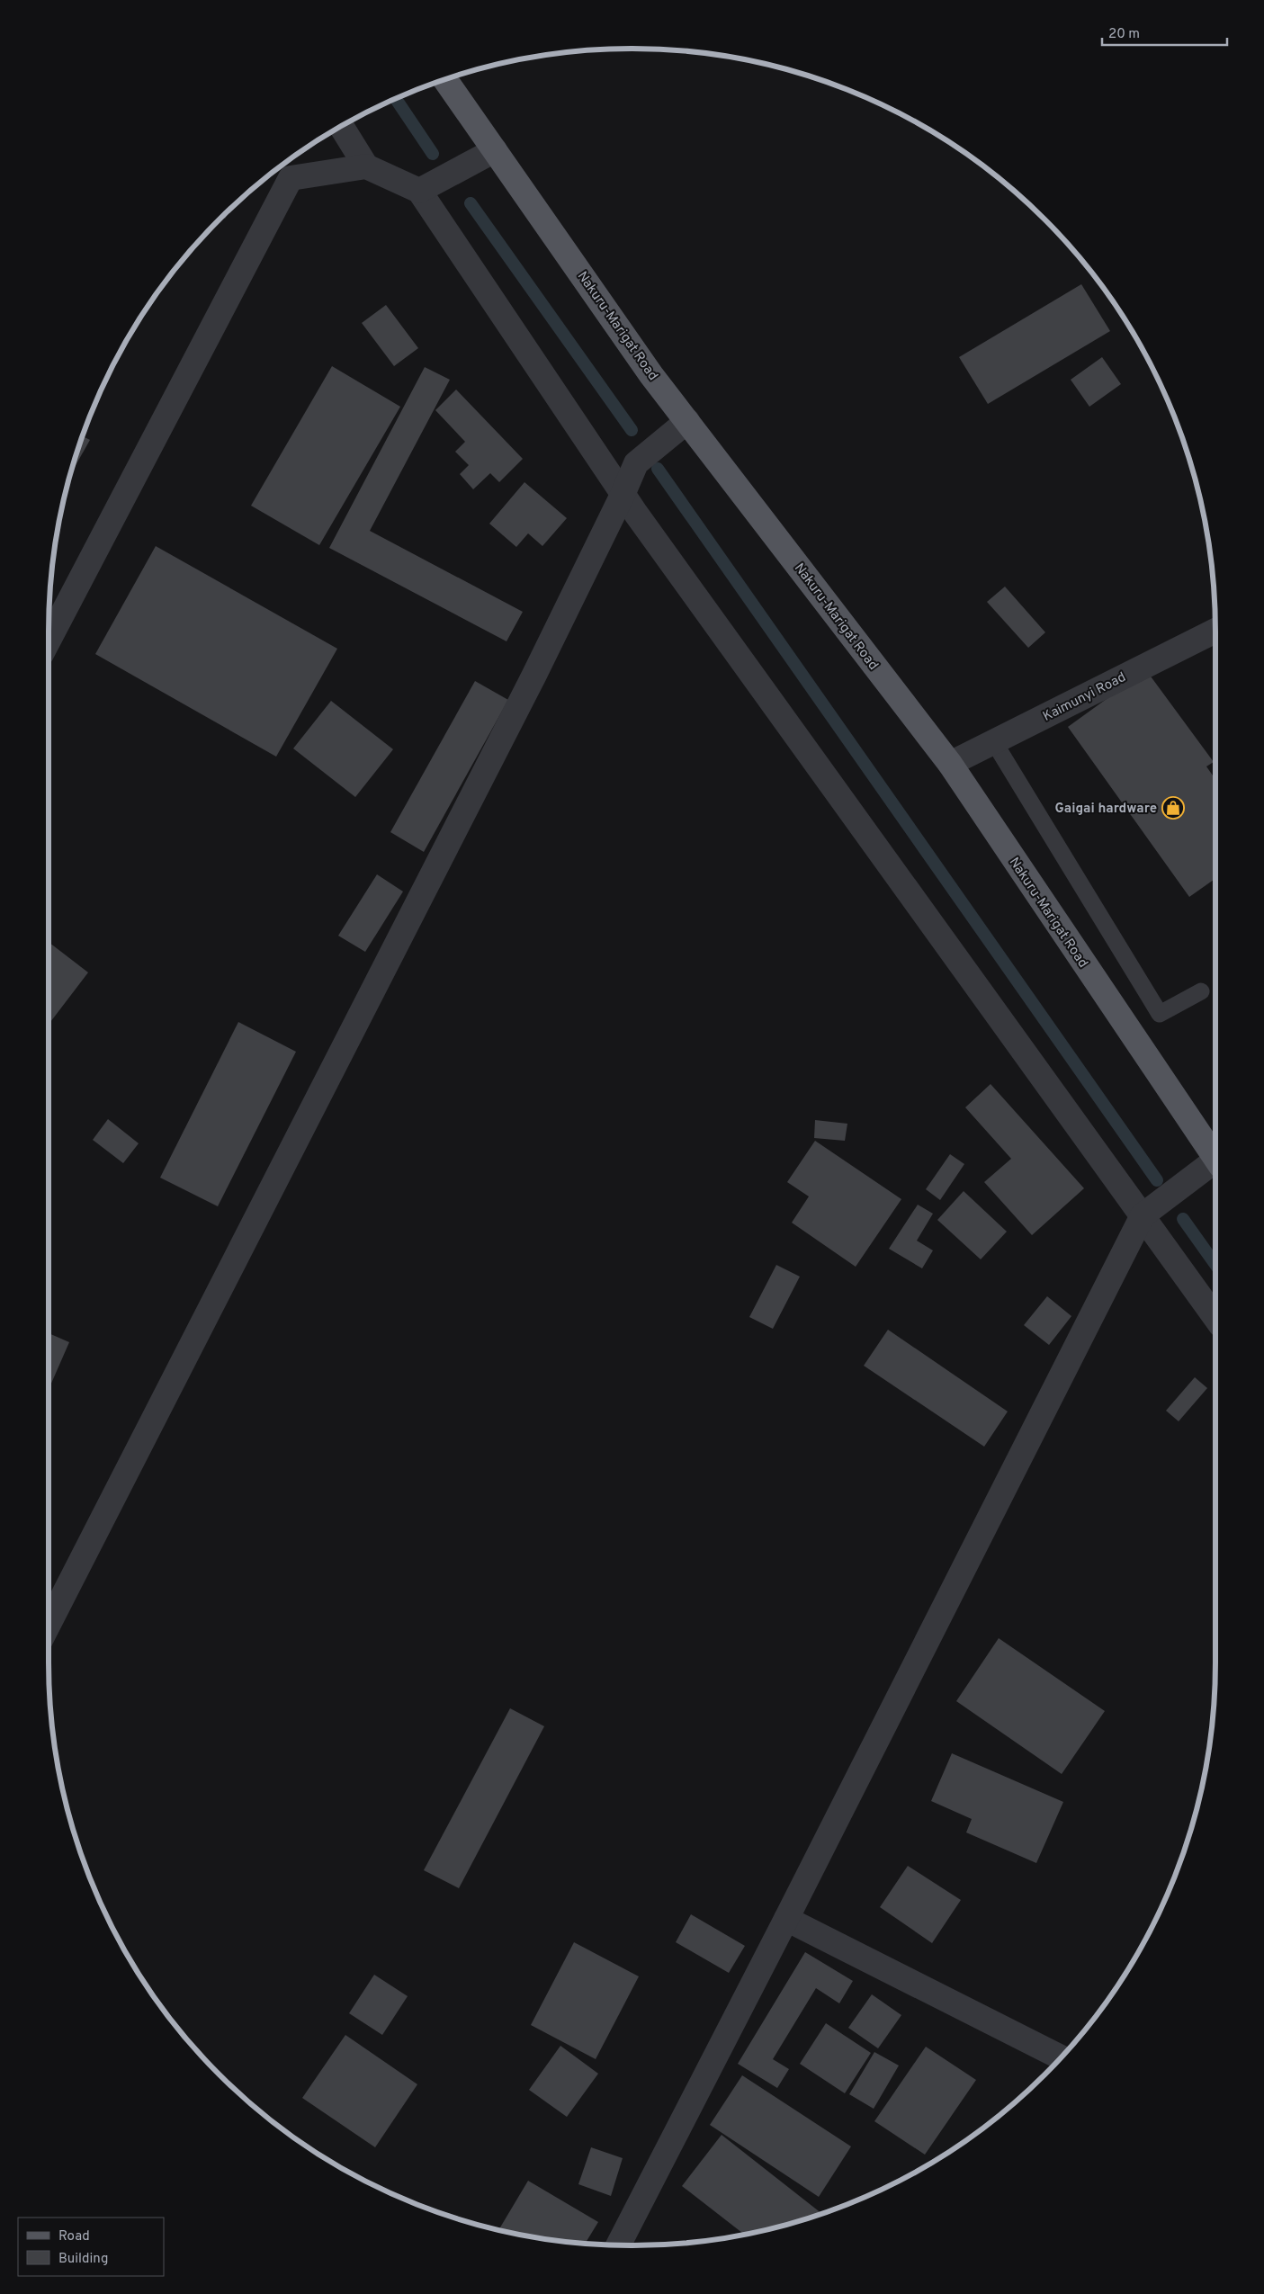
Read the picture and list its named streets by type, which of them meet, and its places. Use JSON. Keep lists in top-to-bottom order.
{
  "streets": {
    "main road": ["Nakuru-Marigat Road"],
    "street": ["Kaimunyi Road"]
  },
  "crossings": [
    ["Nakuru-Marigat Road", "Kaimunyi Road"]
  ],
  "places": {
    "shop": ["Gaigai hardware"]
  },
  "legend": ["Road", "Building"],
  "scale_bar": "20 m"
}
